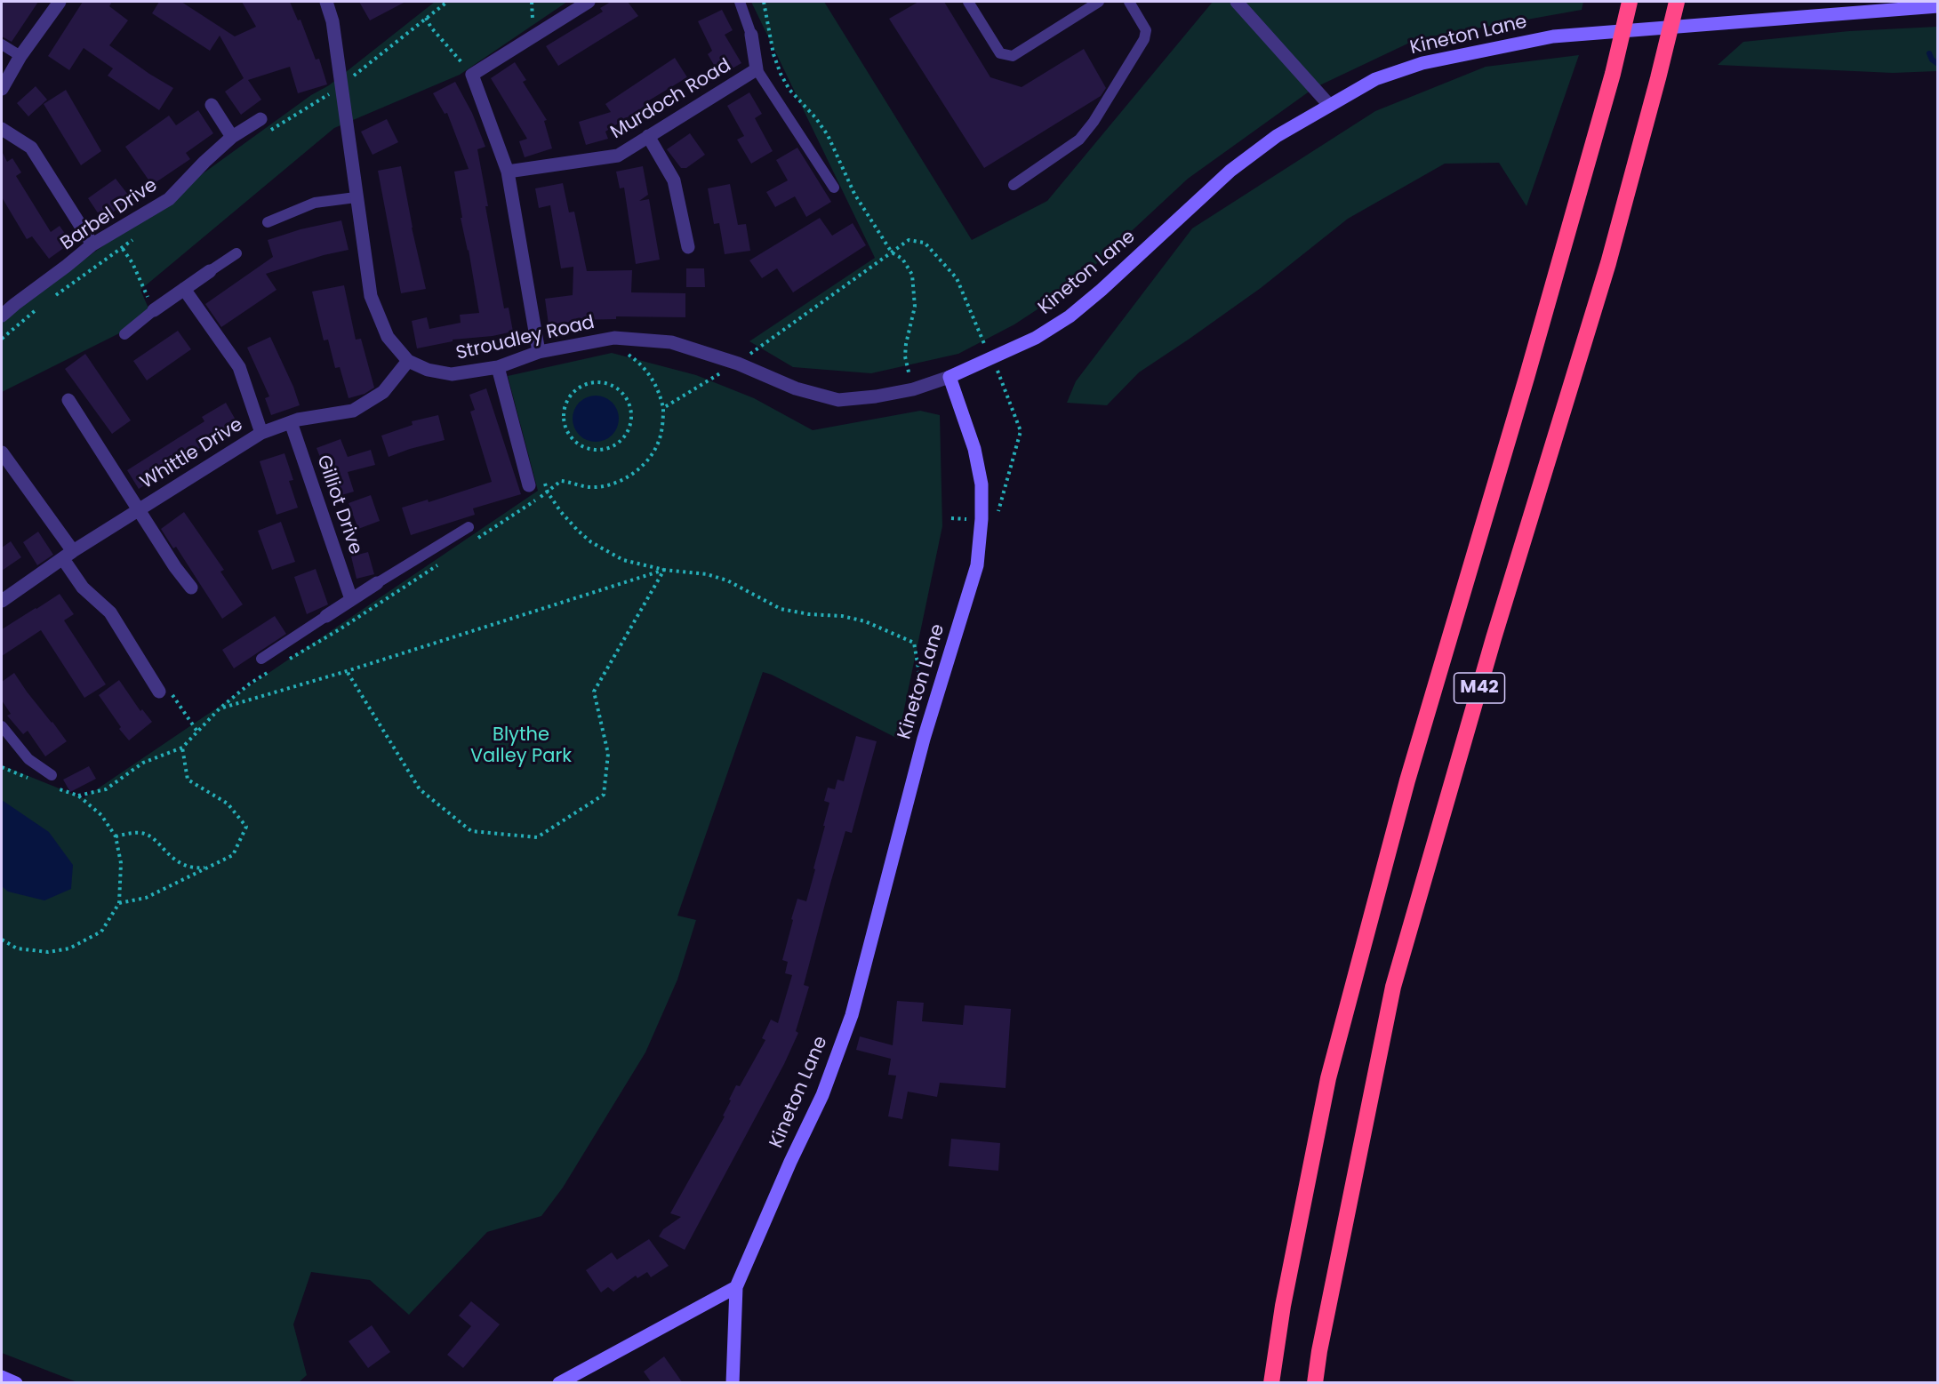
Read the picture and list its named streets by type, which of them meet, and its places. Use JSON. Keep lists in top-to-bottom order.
{
  "streets": {
    "highway": ["M42"],
    "street": [
      "Kineton Lane",
      "Murdoch Road",
      "Barbel Drive",
      "Stroudley Road",
      "Whittle Drive",
      "Gilliot Drive"
    ]
  },
  "crossings": [
    ["Kineton Lane", "Stroudley Road"],
    ["Stroudley Road", "Whittle Drive"],
    ["Whittle Drive", "Gilliot Drive"]
  ],
  "parks": ["Blythe Valley Park"]
}
